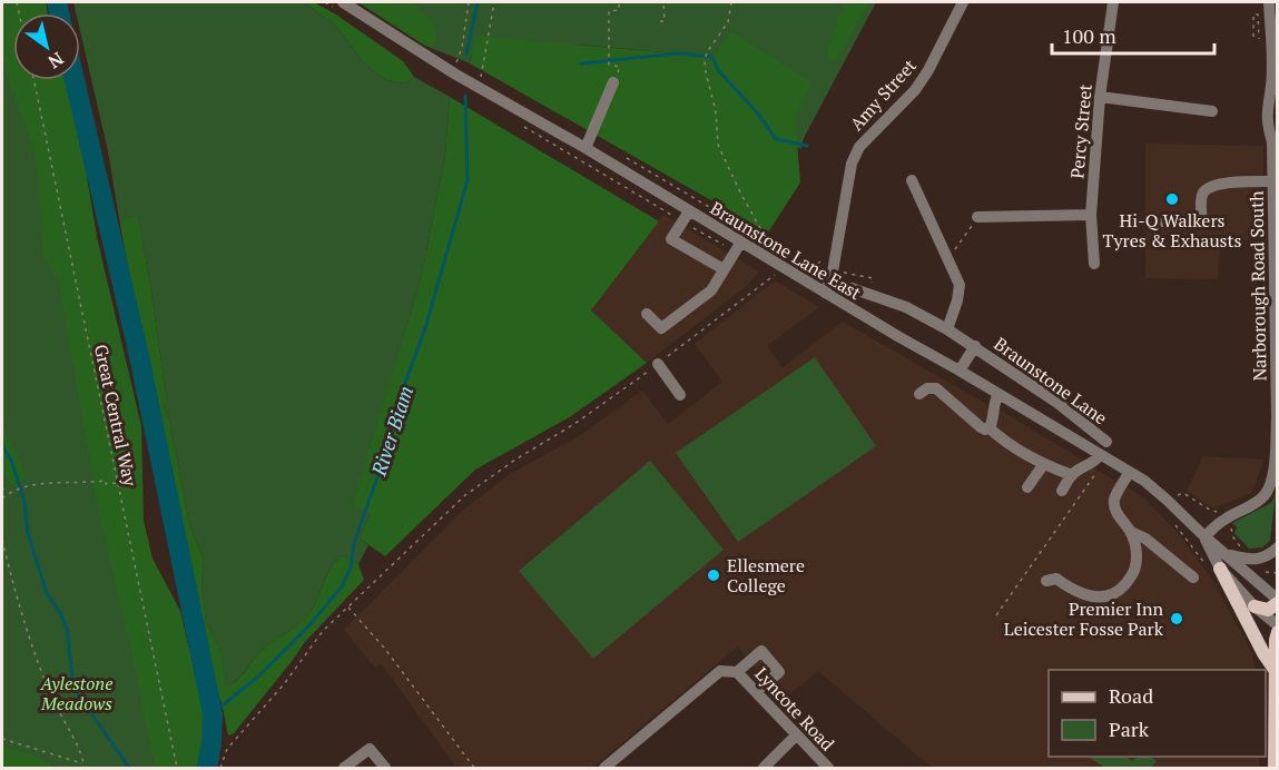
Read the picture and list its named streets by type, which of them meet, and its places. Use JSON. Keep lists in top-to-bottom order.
{
  "streets": {
    "street": [
      "Amy Street",
      "Percy Street",
      "Braunstone Lane East",
      "Narborough Road South",
      "Braunstone Lane",
      "Lyncote Road"
    ],
    "path": ["Great Central Way"]
  },
  "crossings": [
    ["Amy Street", "Braunstone Lane East"],
    ["Braunstone Lane East", "Narborough Road South"],
    ["Braunstone Lane East", "Braunstone Lane"]
  ],
  "water": ["River Biam"],
  "parks": ["Aylestone Meadows"],
  "places": ["Hi-Q Walkers Tyres & Exhausts", "Ellesmere College", "Premier Inn Leicester Fosse Park"],
  "legend": ["Road", "Park"],
  "scale_bar": "100 m",
  "north": "bottom right"
}
